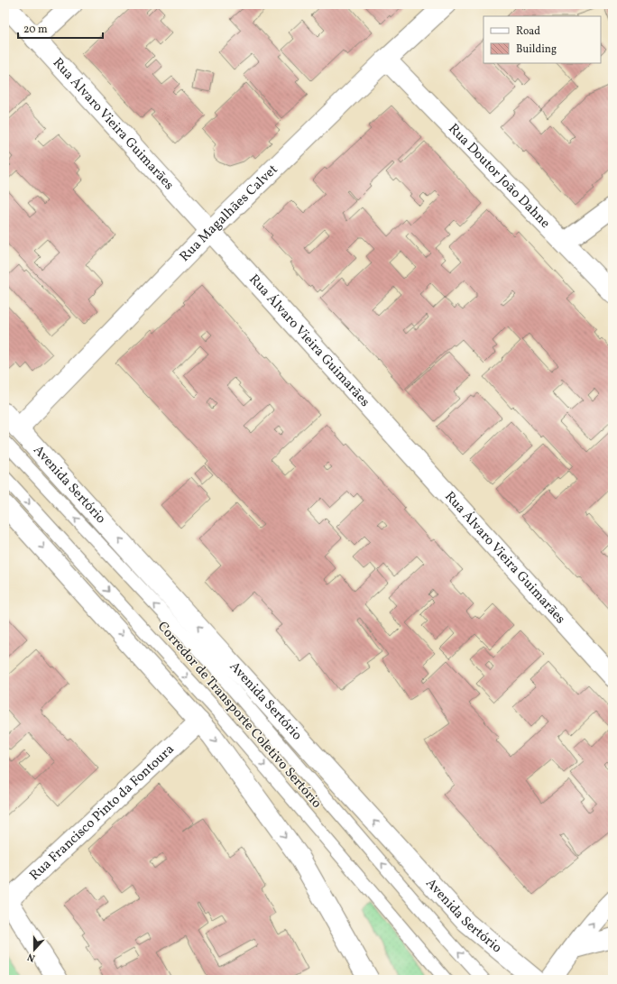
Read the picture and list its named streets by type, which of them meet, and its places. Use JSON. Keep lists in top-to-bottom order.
{
  "streets": {
    "street": [
      "Rua Álvaro Vieira Guimarães",
      "Rua Doutor João Dahne",
      "Rua Magalhães Calvet",
      "Avenida Sertório",
      "Rua Francisco Pinto da Fontoura"
    ],
    "lane": ["Corredor de Transporte Coletivo Sertório"]
  },
  "crossings": [
    ["Rua Álvaro Vieira Guimarães", "Rua Magalhães Calvet"],
    ["Rua Doutor João Dahne", "Rua Magalhães Calvet"],
    ["Rua Magalhães Calvet", "Avenida Sertório"],
    ["Rua Magalhães Calvet", "Corredor de Transporte Coletivo Sertório"],
    ["Avenida Sertório", "Corredor de Transporte Coletivo Sertório"]
  ],
  "legend": ["Road", "Building"],
  "scale_bar": "20 m",
  "north": "bottom"
}
